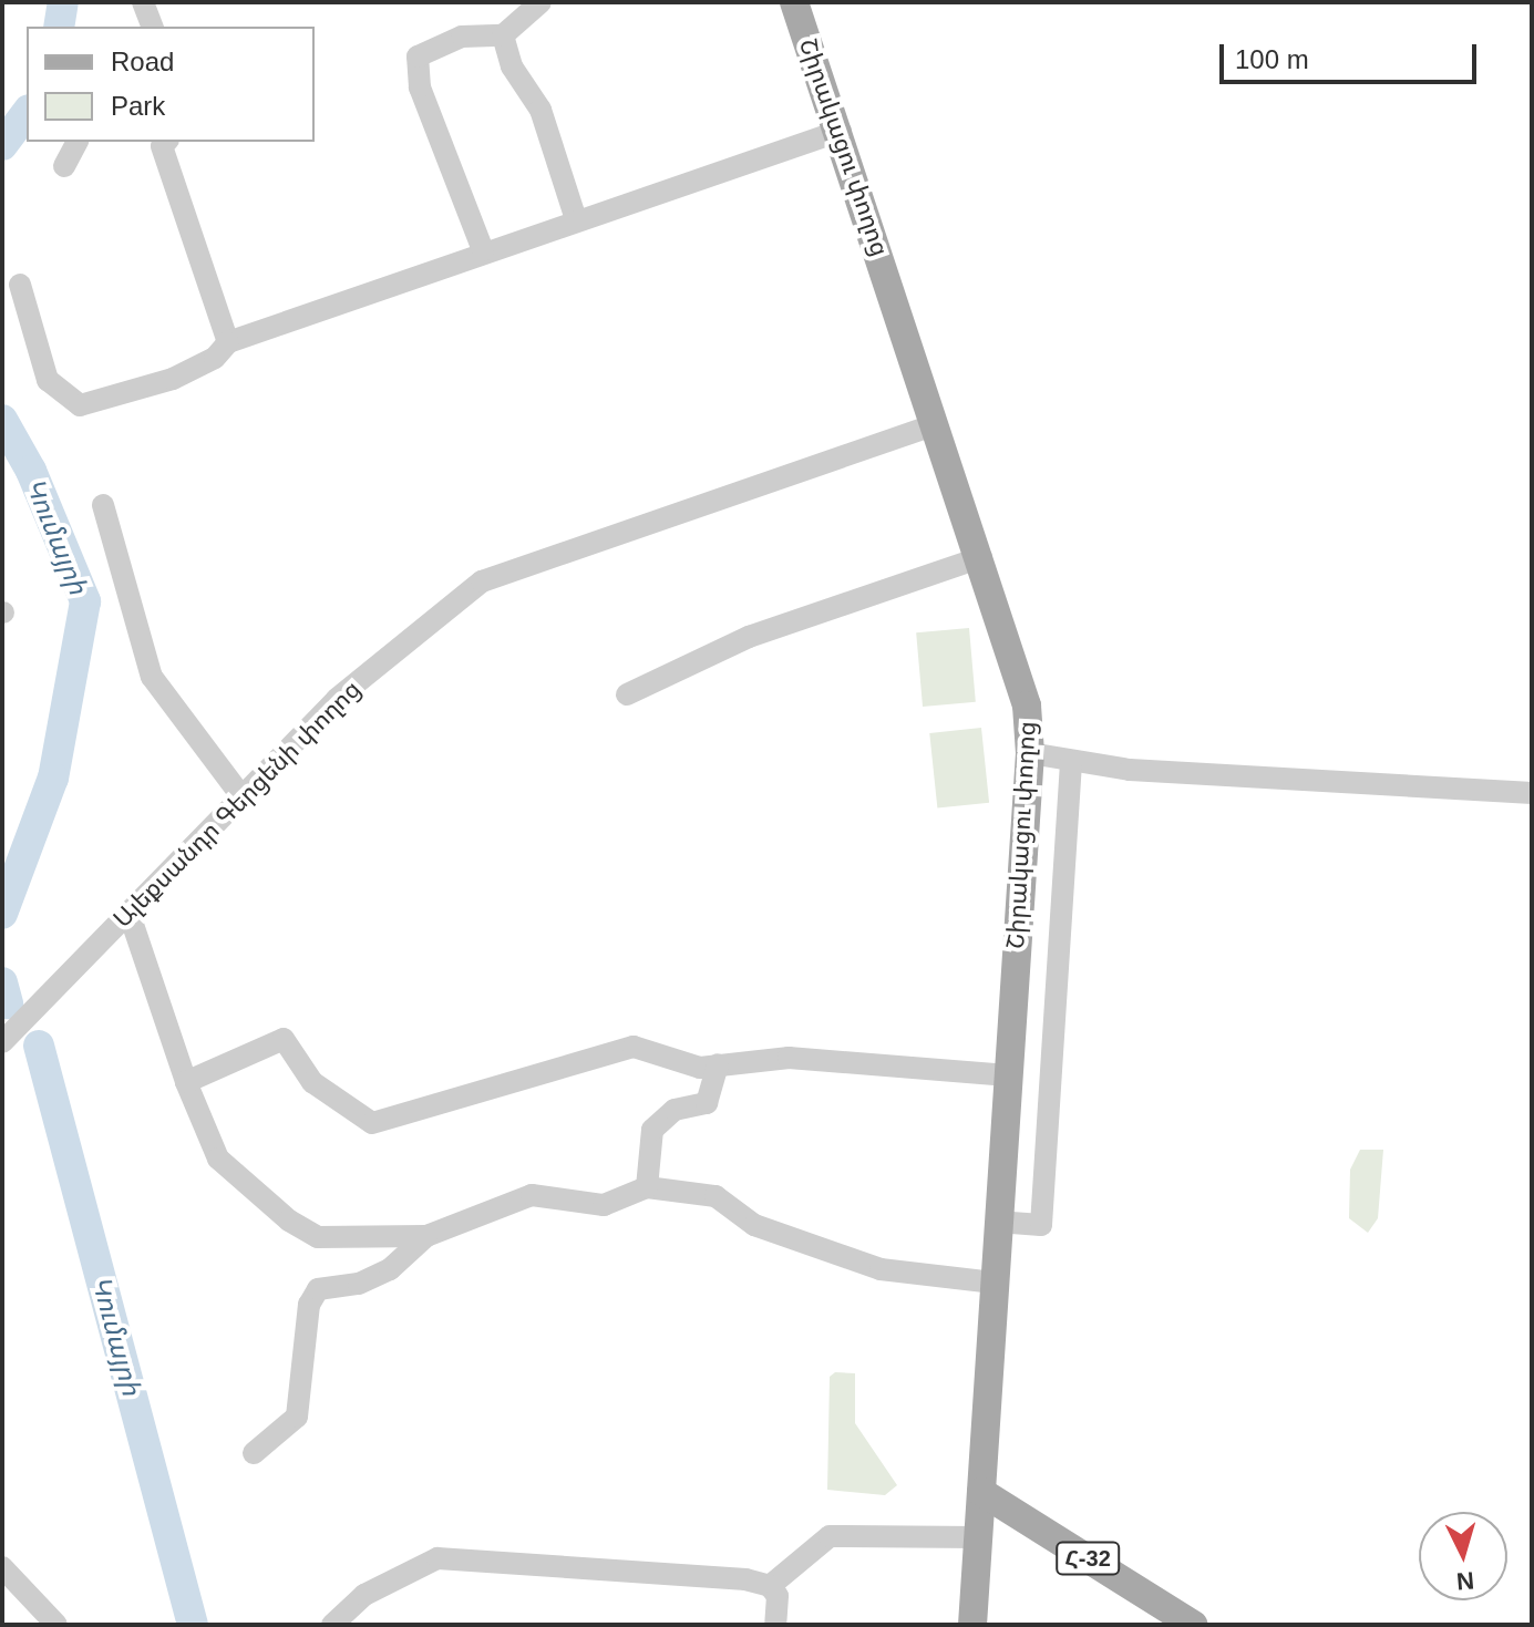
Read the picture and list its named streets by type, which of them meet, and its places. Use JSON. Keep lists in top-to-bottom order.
{
  "streets": {
    "main road": ["Շիրակացու փողոց", "Հ-32"],
    "street": ["Ալեքսանդր Գերցենի փողոց"]
  },
  "crossings": [
    ["Շիրակացու փողոց", "Ալեքսանդր Գերցենի փողոց"],
    ["Շիրակացու փողոց", "Հ-32"]
  ],
  "water": ["Կումայրի"],
  "legend": ["Road", "Park"],
  "scale_bar": "100 m",
  "north": "bottom"
}
